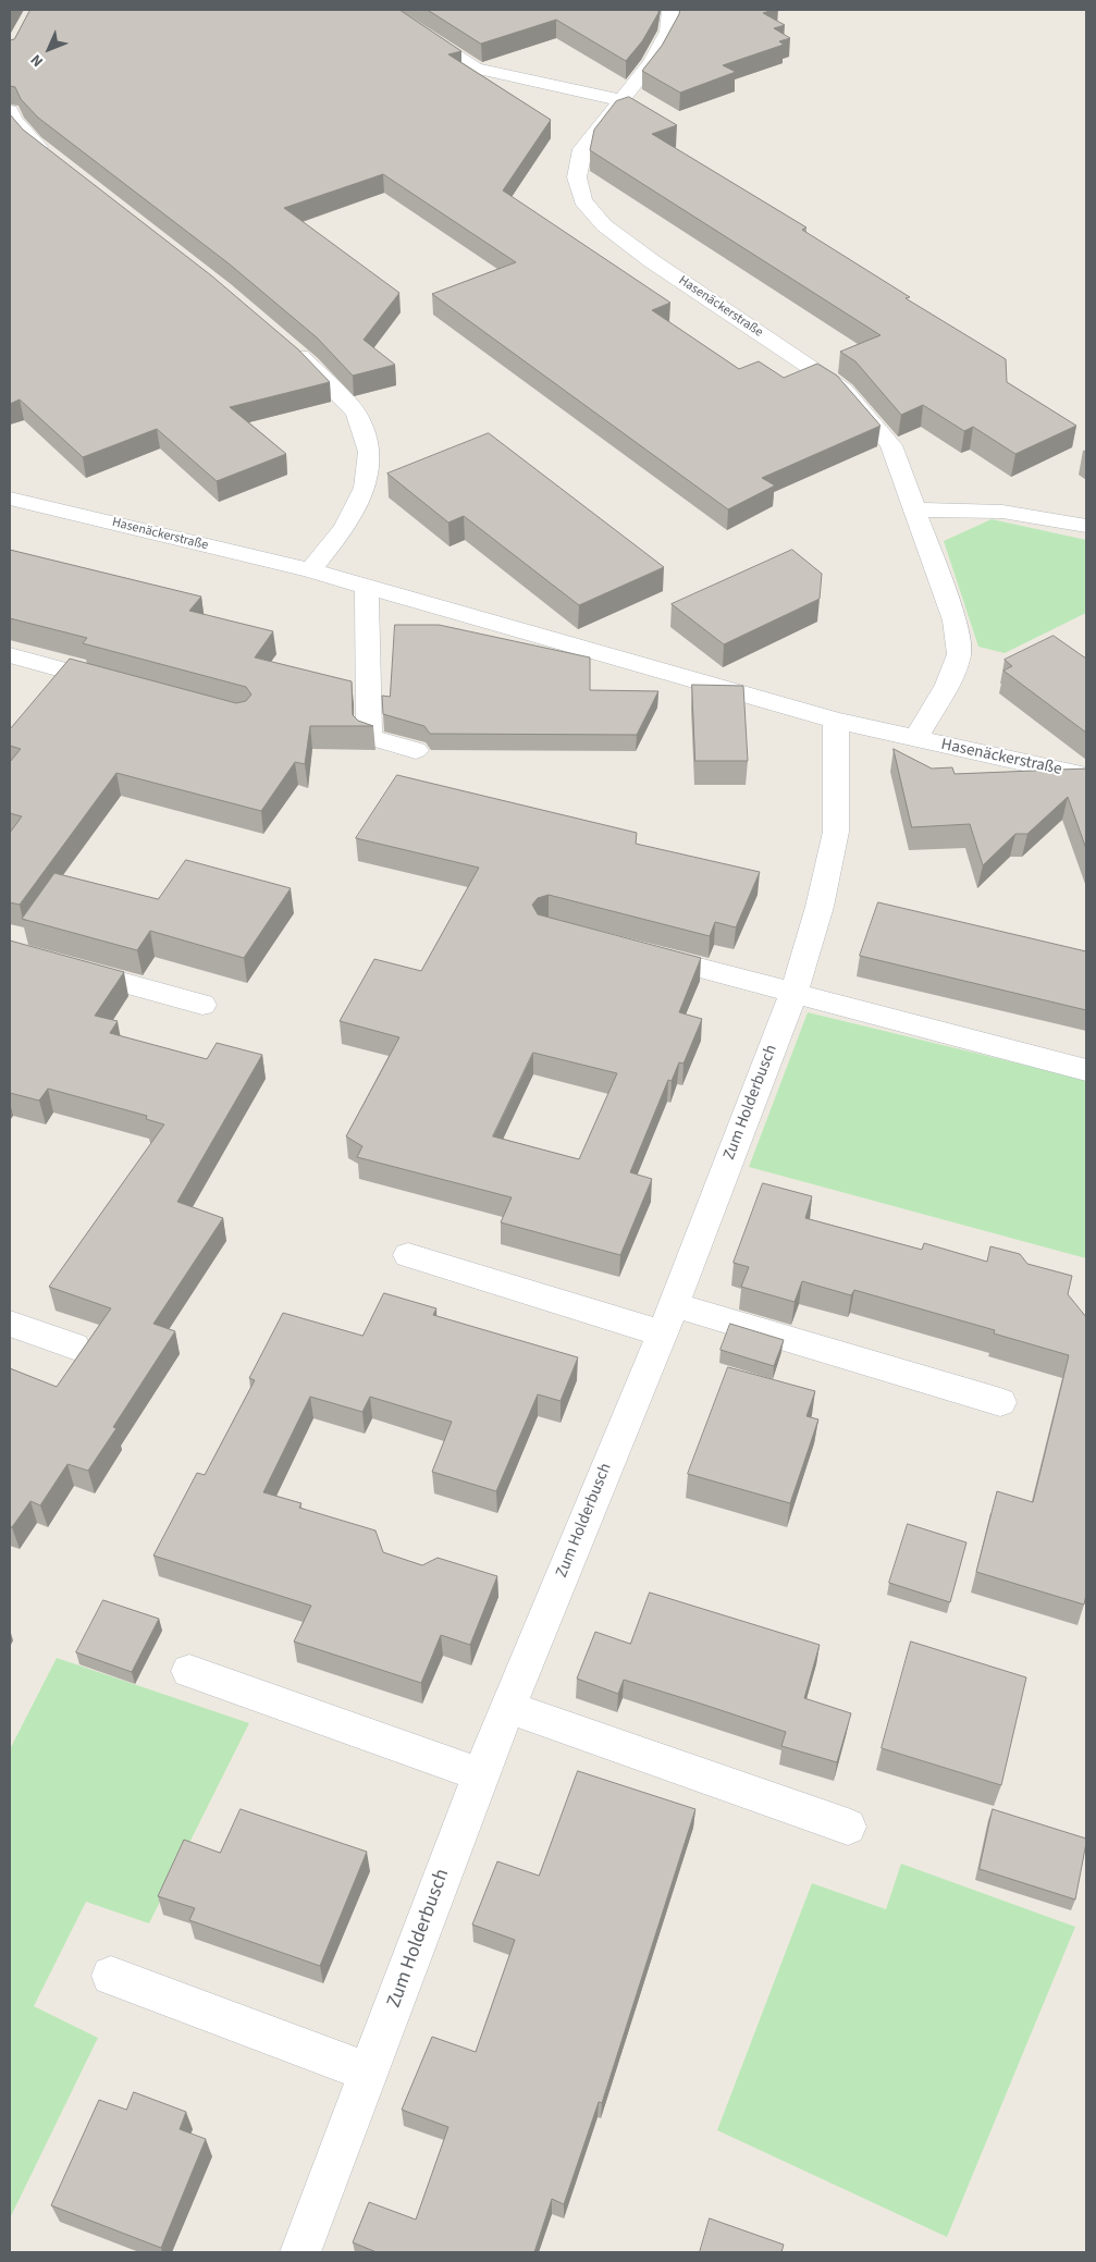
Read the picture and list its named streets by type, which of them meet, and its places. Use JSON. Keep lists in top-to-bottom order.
{
  "streets": {
    "street": ["Hasenäckerstraße", "Zum Holderbusch"]
  },
  "crossings": [
    ["Hasenäckerstraße", "Zum Holderbusch"]
  ],
  "north": "bottom left"
}
